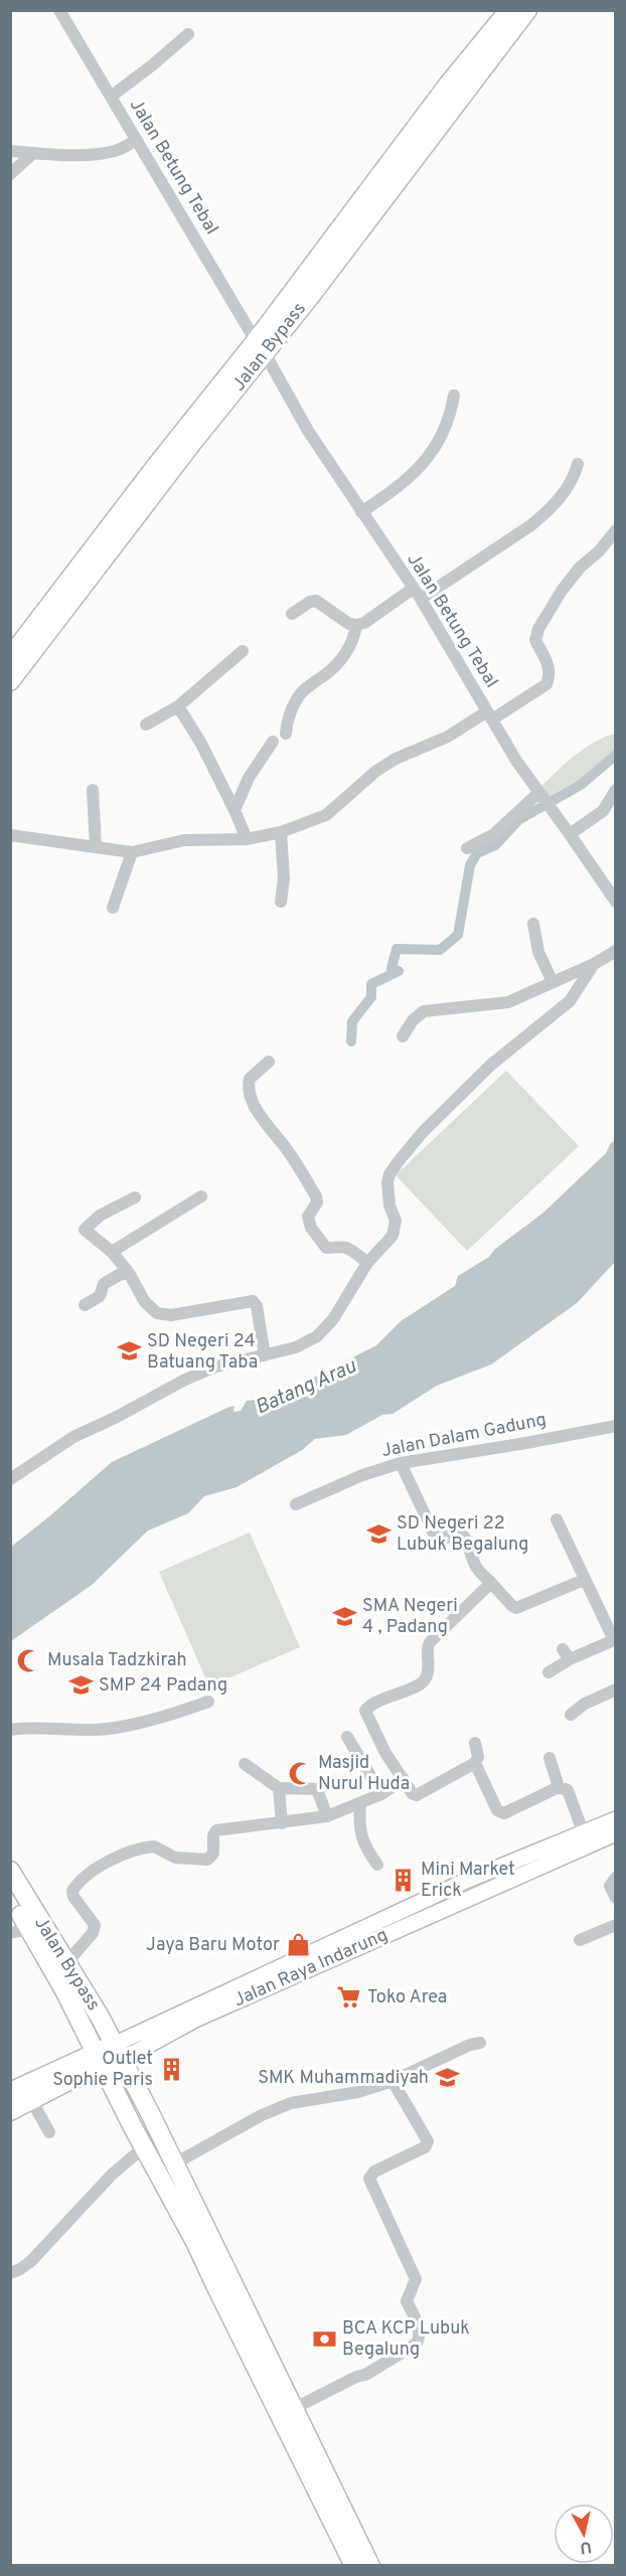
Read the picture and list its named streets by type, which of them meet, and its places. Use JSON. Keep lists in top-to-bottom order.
{
  "streets": {
    "highway": ["Jalan Bypass", "Jalan Raya Indarung"],
    "street": ["Jalan Betung Tebal", "Jalan Dalam Gadung"]
  },
  "crossings": [
    ["Jalan Betung Tebal", "Jalan Bypass"],
    ["Jalan Bypass", "Jalan Raya Indarung"]
  ],
  "water": ["Batang Arau"],
  "places": {
    "school or university": [
      "SD Negeri 24 Batuang Taba",
      "SD Negeri 22 Lubuk Begalung",
      "SMA Negeri 4 , Padang",
      "SMP 24 Padang",
      "SMK Muhammadiyah"
    ],
    "mosque": ["Musala Tadzkirah", "Masjid Nurul Huda"],
    "building": ["Mini Market Erick", "Outlet Sophie Paris"],
    "shop": ["Jaya Baru Motor"],
    "supermarket": ["Toko Area"],
    "bank": ["BCA KCP Lubuk Begalung"]
  },
  "north": "bottom"
}
